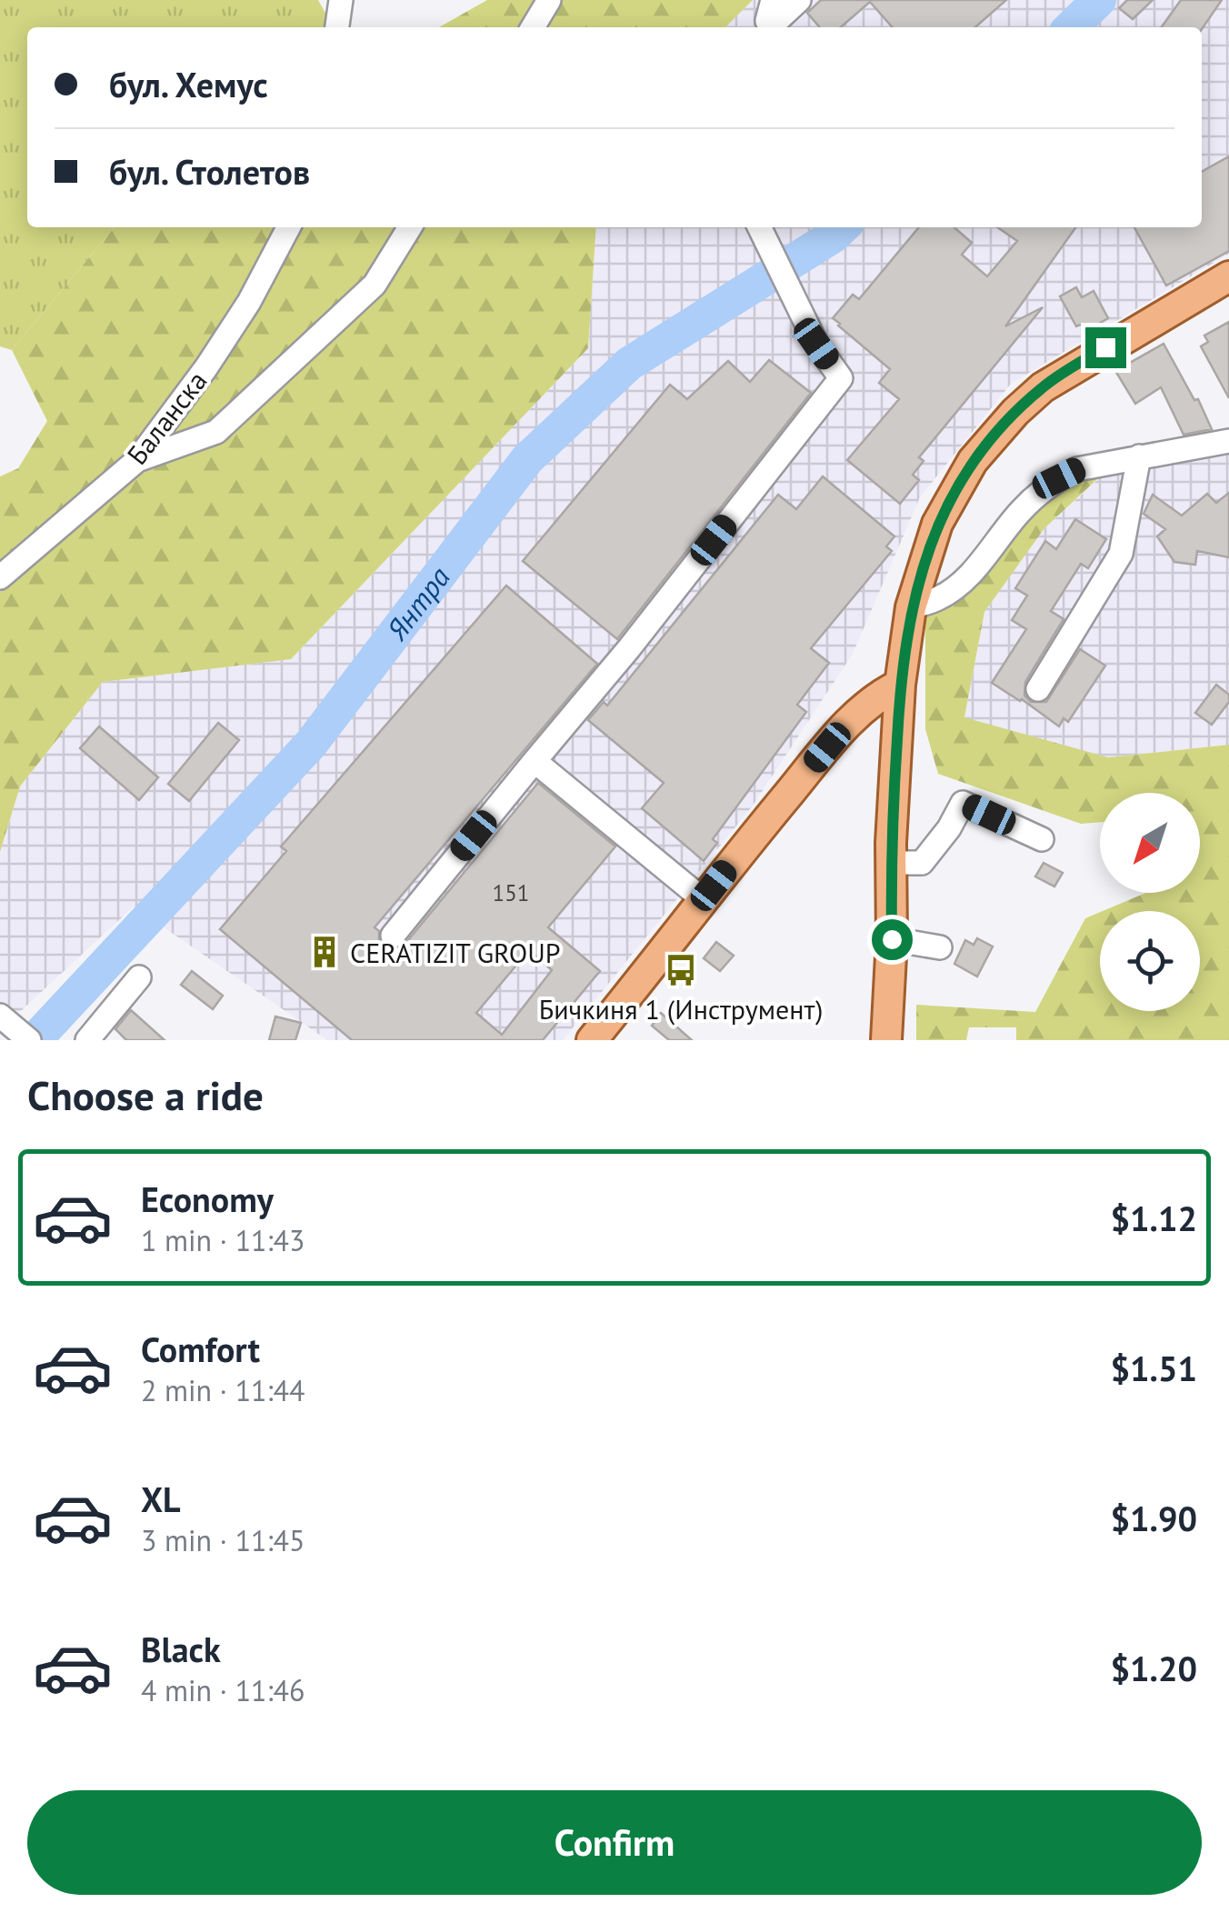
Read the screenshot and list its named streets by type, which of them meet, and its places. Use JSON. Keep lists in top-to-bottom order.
{
  "streets": {
    "street": ["Баланска"]
  },
  "water": ["Янтра"],
  "places": {
    "building": ["CERATIZIT GROUP"],
    "bus stop": ["Бичкиня 1 (Инструмент)"]
  },
  "house_numbers": ["151"],
  "north": "bottom left",
  "page": {
    "banner": ["бул. Хемус", "бул. Столетов"],
    "heading": "Choose a ride",
    "list": [
      {
        "name": "Economy",
        "note": "1 min · 11:43",
        "value": "$1.12"
      },
      {
        "name": "Comfort",
        "note": "2 min · 11:44",
        "value": "$1.51"
      },
      {
        "name": "XL",
        "note": "3 min · 11:45",
        "value": "$1.90"
      },
      {
        "name": "Black",
        "note": "4 min · 11:46",
        "value": "$1.20"
      }
    ],
    "buttons": "Confirm"
  }
}
